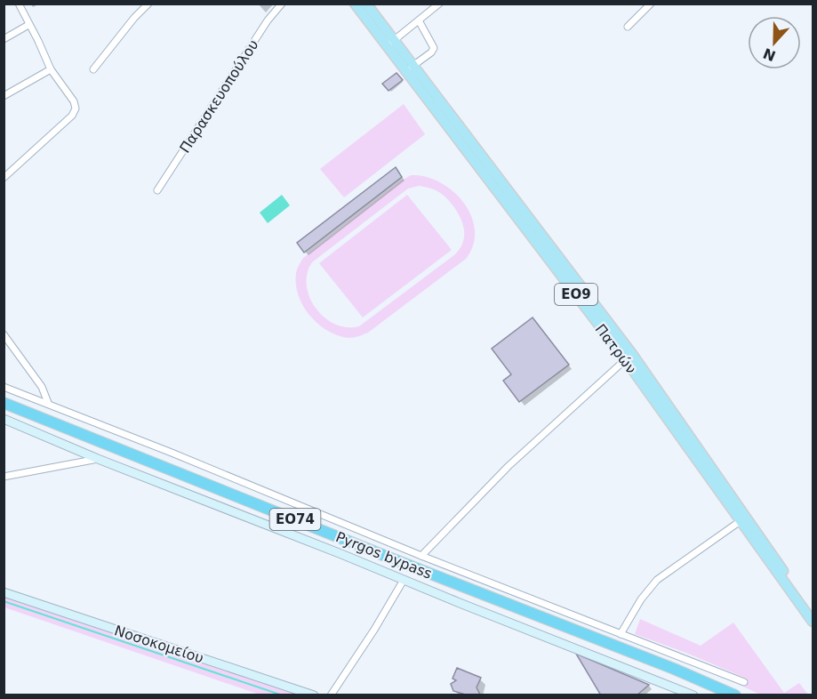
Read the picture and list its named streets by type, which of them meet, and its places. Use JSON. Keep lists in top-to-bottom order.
{
  "streets": {
    "highway": ["ΕΟ74", "Pyrgos bypass"],
    "main road": ["ΕΟ9", "Πατρών"],
    "street": ["Παρασκευοπούλου", "Νοσοκομείου"]
  },
  "north": "bottom"
}
